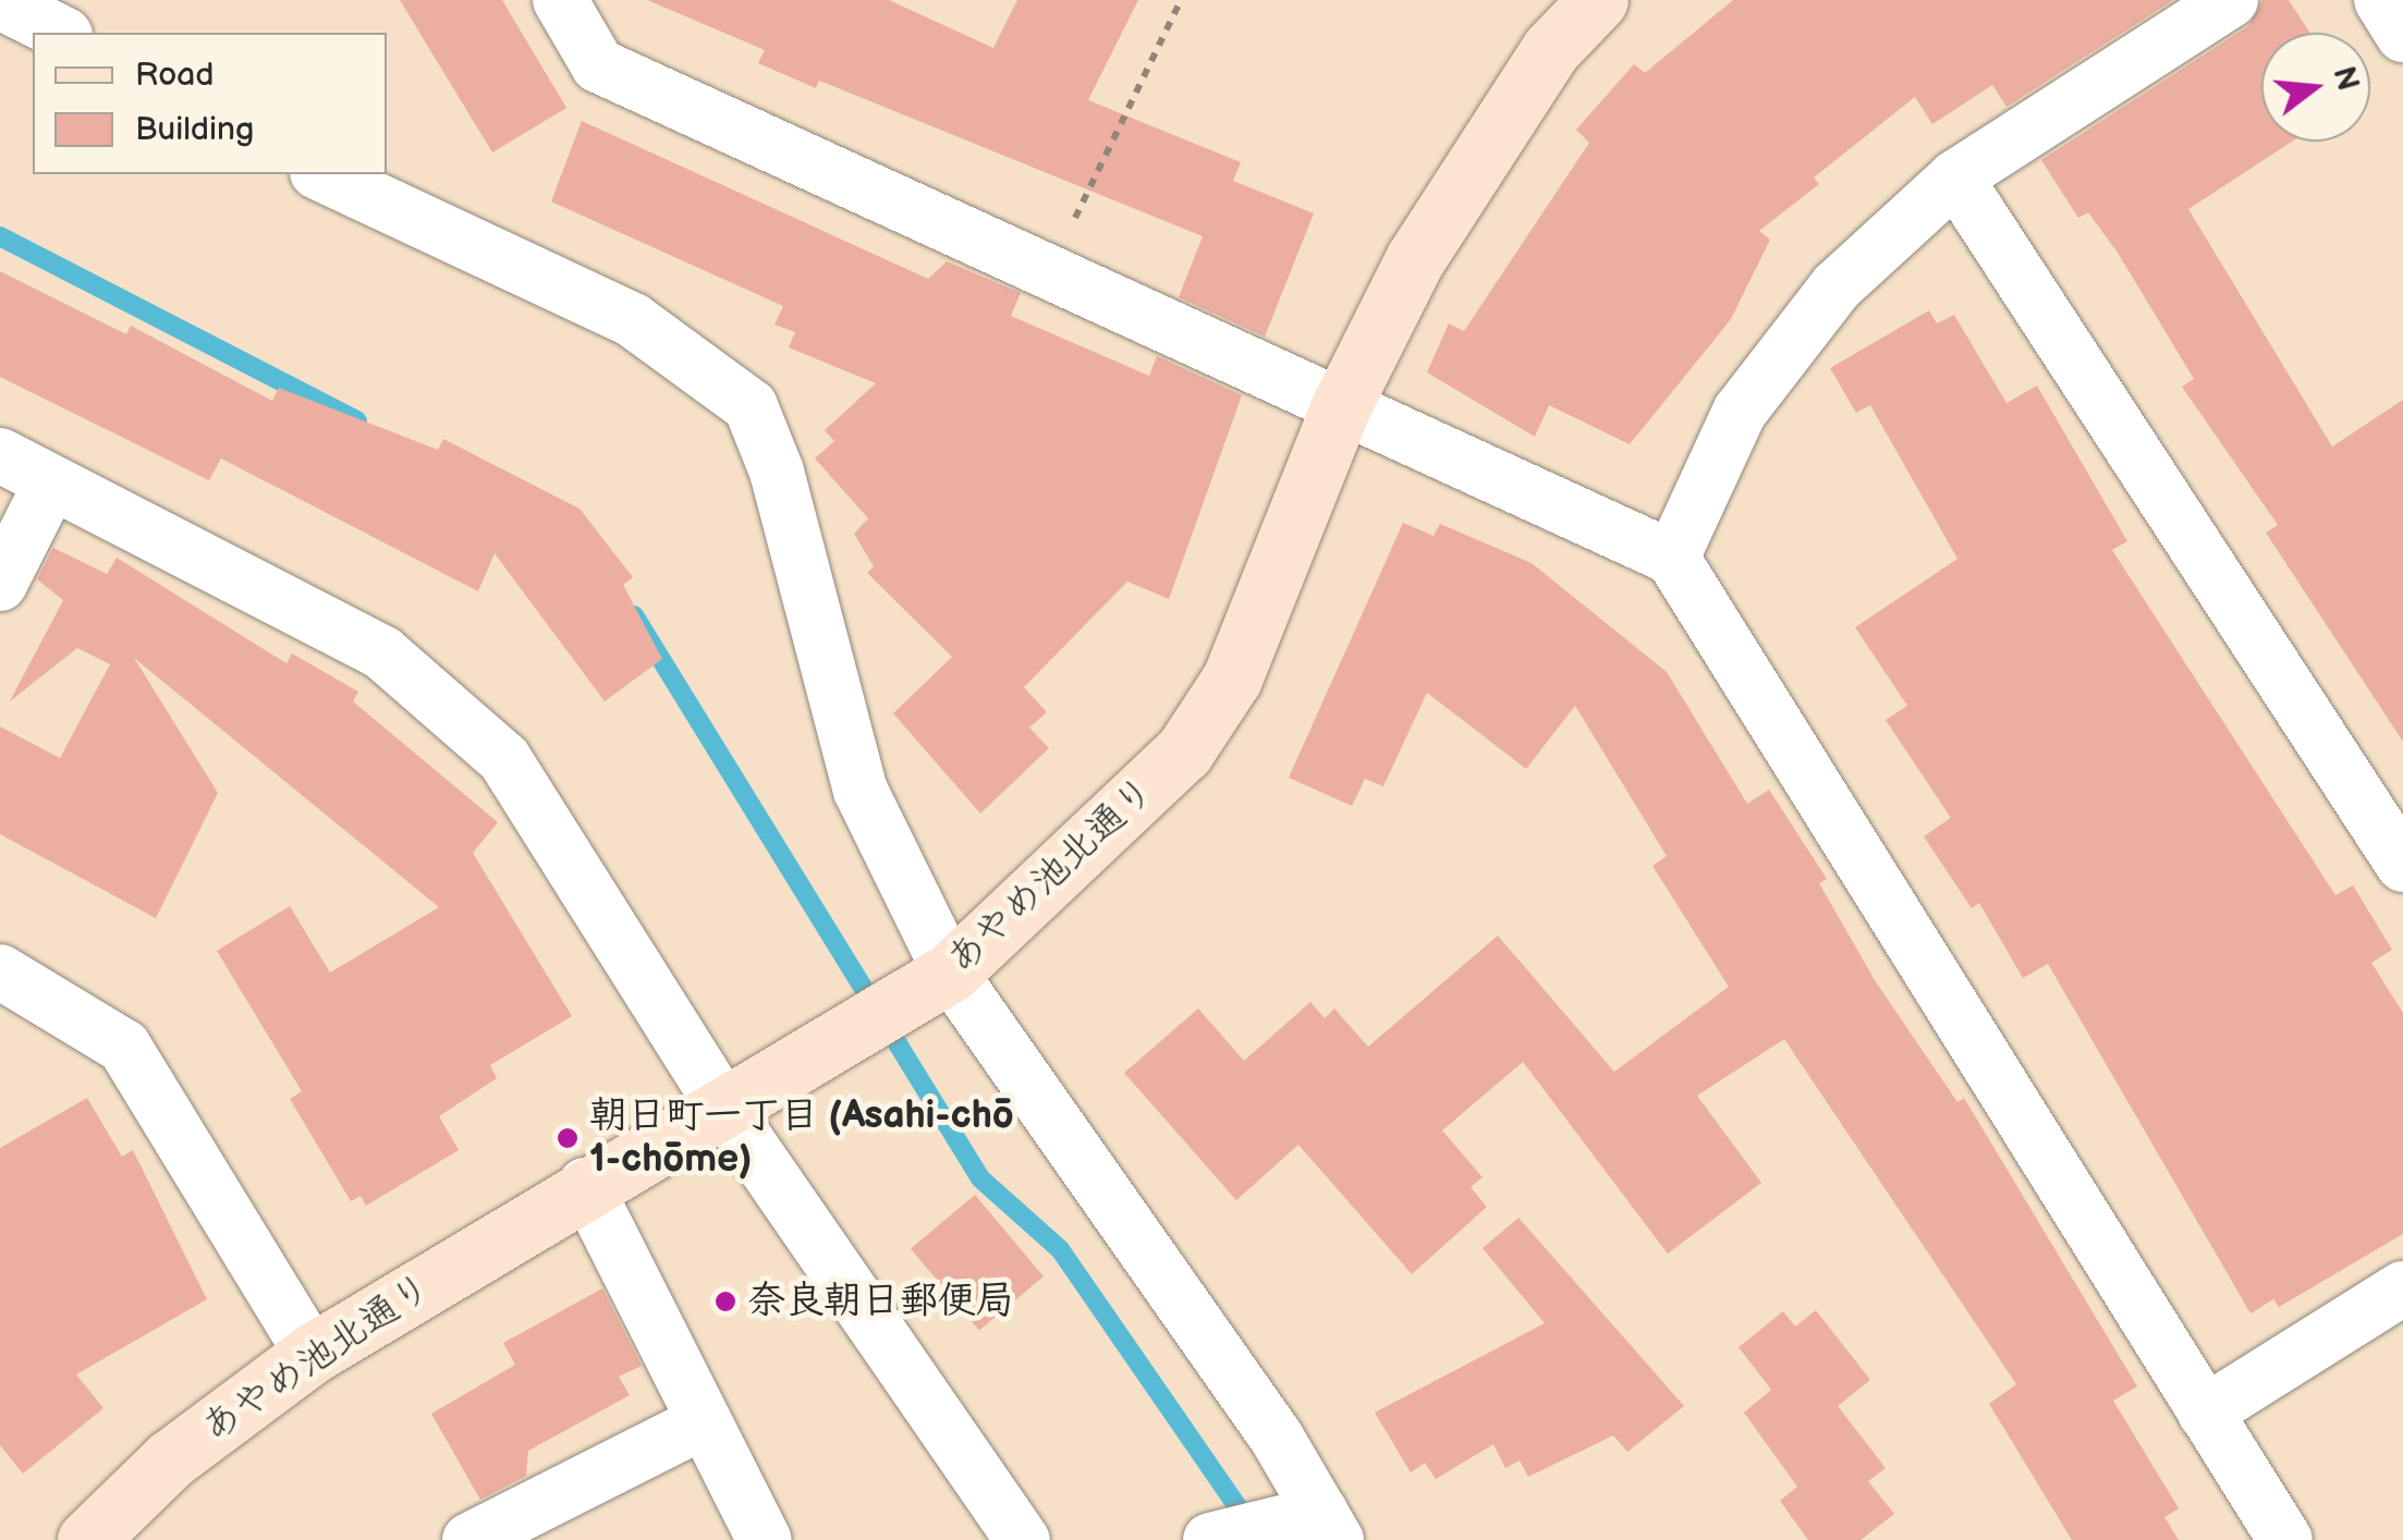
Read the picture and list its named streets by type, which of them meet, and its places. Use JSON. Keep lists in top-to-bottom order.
{
  "streets": {
    "street": ["あやめ池北通り"]
  },
  "places": ["朝日町一丁目 (Asahi-chō 1-chōme)", "奈良朝日郵便局"],
  "legend": ["Road", "Building"],
  "north": "right"
}
